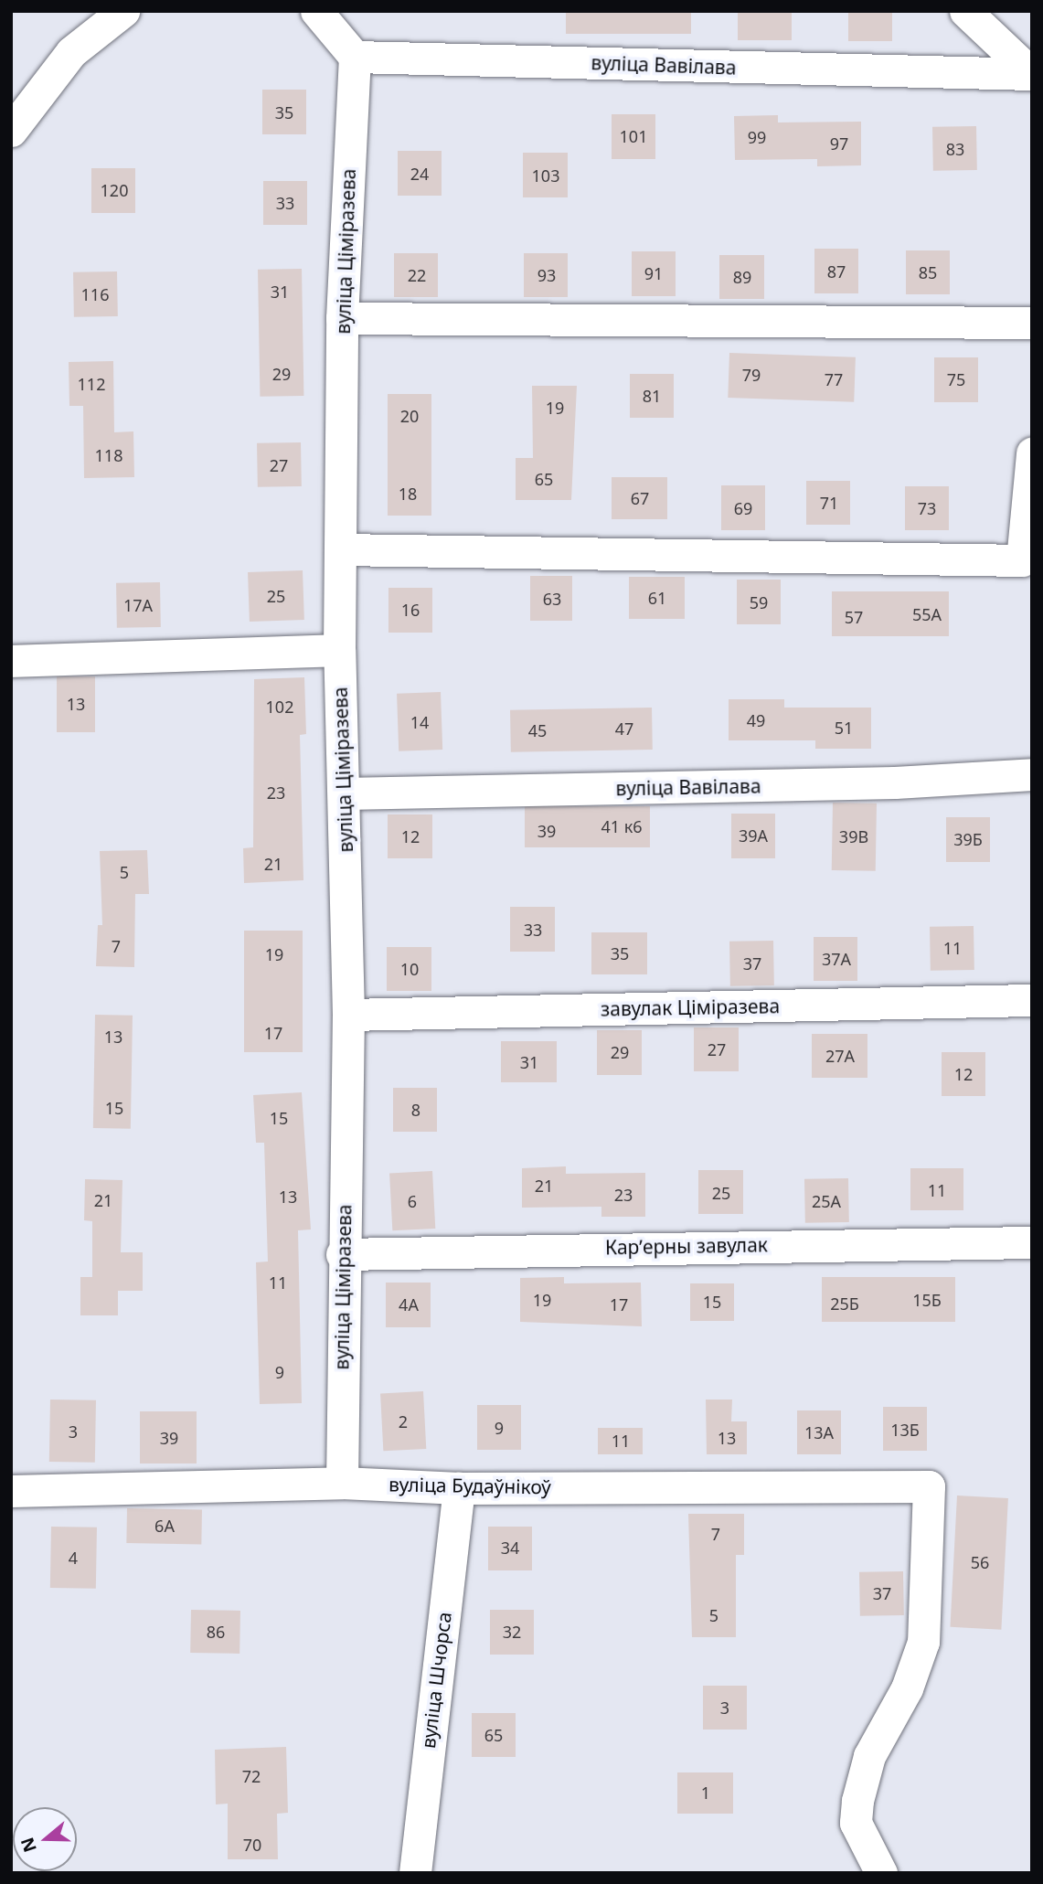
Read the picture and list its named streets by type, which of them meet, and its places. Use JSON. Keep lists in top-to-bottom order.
{
  "streets": {
    "street": [
      "вуліца Вавілава",
      "вуліца Ціміразева",
      "завулак Ціміразева",
      "Карʼерны завулак",
      "вуліца Будаўнікоў",
      "вуліца Шчорса"
    ]
  },
  "crossings": [
    ["вуліца Вавілава", "вуліца Ціміразева"],
    ["вуліца Ціміразева", "завулак Ціміразева"],
    ["вуліца Ціміразева", "Карʼерны завулак"],
    ["вуліца Ціміразева", "вуліца Будаўнікоў"],
    ["вуліца Будаўнікоў", "вуліца Шчорса"]
  ],
  "house_numbers": [
    "35",
    "101",
    "99",
    "97",
    "83",
    "24",
    "103",
    "120",
    "33",
    "87",
    "85",
    "91",
    "22",
    "93",
    "89",
    "31",
    "116",
    "29",
    "79",
    "77",
    "75",
    "112",
    "81",
    "19",
    "20",
    "118",
    "27",
    "65",
    "18",
    "67",
    "71",
    "69",
    "73",
    "25",
    "61",
    "63",
    "59",
    "17А",
    "16",
    "55А",
    "57",
    "13",
    "102",
    "49",
    "14",
    "51",
    "47",
    "45",
    "23",
    "41 к6",
    "39",
    "39А",
    "12",
    "39В",
    "39Б",
    "21",
    "5",
    "33",
    "7",
    "11",
    "35",
    "19",
    "37А",
    "37",
    "10",
    "17",
    "13",
    "27",
    "29",
    "27А",
    "31",
    "12",
    "15",
    "8",
    "15",
    "21",
    "11",
    "25",
    "23",
    "13",
    "21",
    "6",
    "25А",
    "11",
    "19",
    "15Б",
    "15",
    "25Б",
    "4А",
    "17",
    "9",
    "2",
    "9",
    "13Б",
    "3",
    "13А",
    "39",
    "13",
    "11",
    "6А",
    "7",
    "34",
    "4",
    "56",
    "37",
    "5",
    "86",
    "32",
    "3",
    "65",
    "72",
    "1",
    "70"
  ],
  "north": "left"
}
